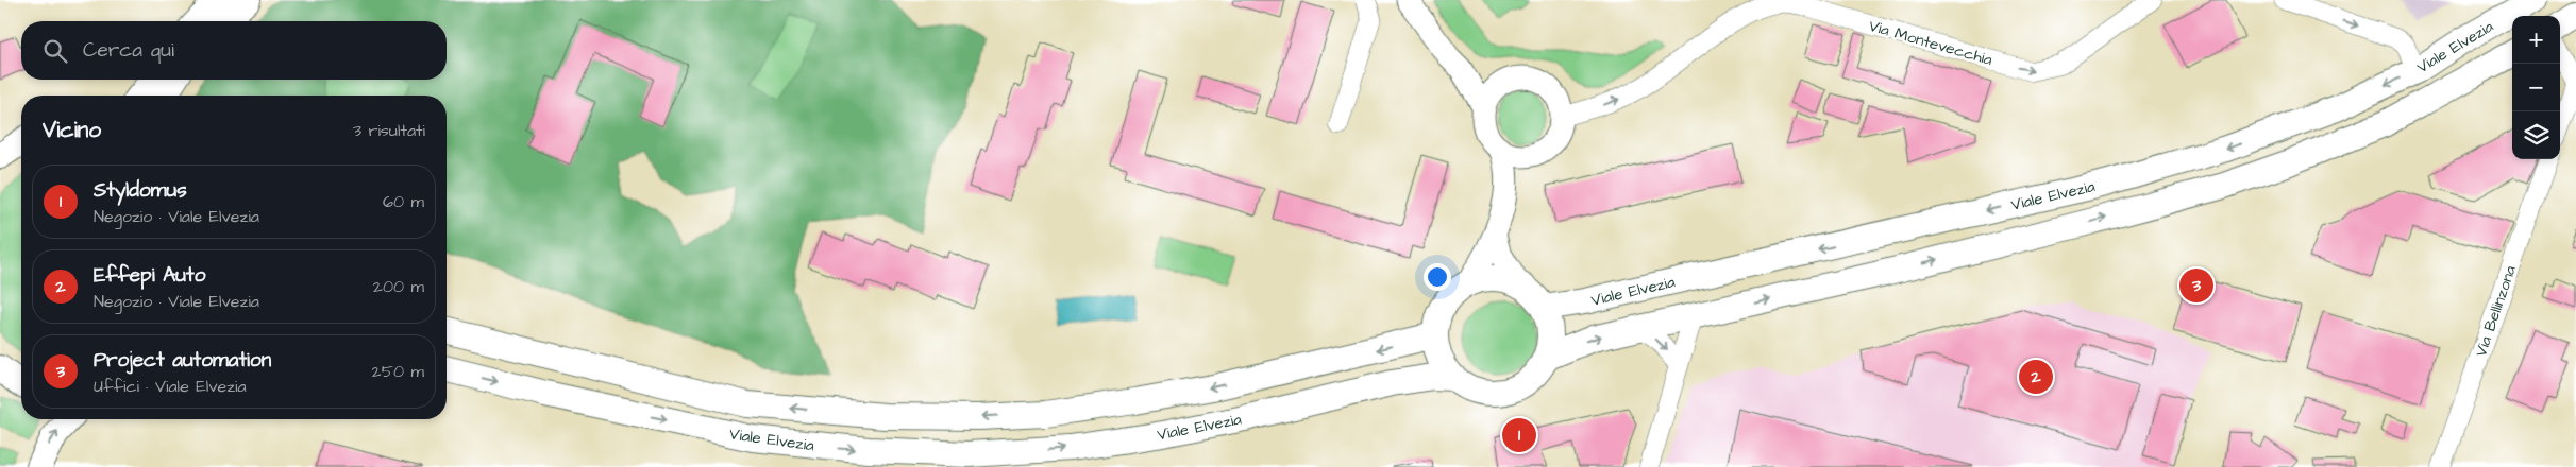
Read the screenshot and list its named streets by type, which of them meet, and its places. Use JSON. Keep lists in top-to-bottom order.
{
  "streets": {
    "main road": ["Viale Elvezia"],
    "street": ["Via Montevecchia", "Via Bellinzona"]
  },
  "one_way": ["Via Montevecchia"],
  "page": {
    "map_buttons": ["+", "−"],
    "search": "Cerca qui",
    "heading": ["Vicino", "3 risultati"],
    "list": [
      {
        "mark": "1",
        "name": "Styldomus",
        "note": "Negozio · Viale Elvezia",
        "value": "60 m"
      },
      {
        "mark": "2",
        "name": "Effepi Auto",
        "note": "Negozio · Viale Elvezia",
        "value": "200 m"
      },
      {
        "mark": "3",
        "name": "Project automation",
        "note": "Uffici · Viale Elvezia",
        "value": "250 m"
      }
    ],
    "pins": ["3", "2", "1"]
  }
}
